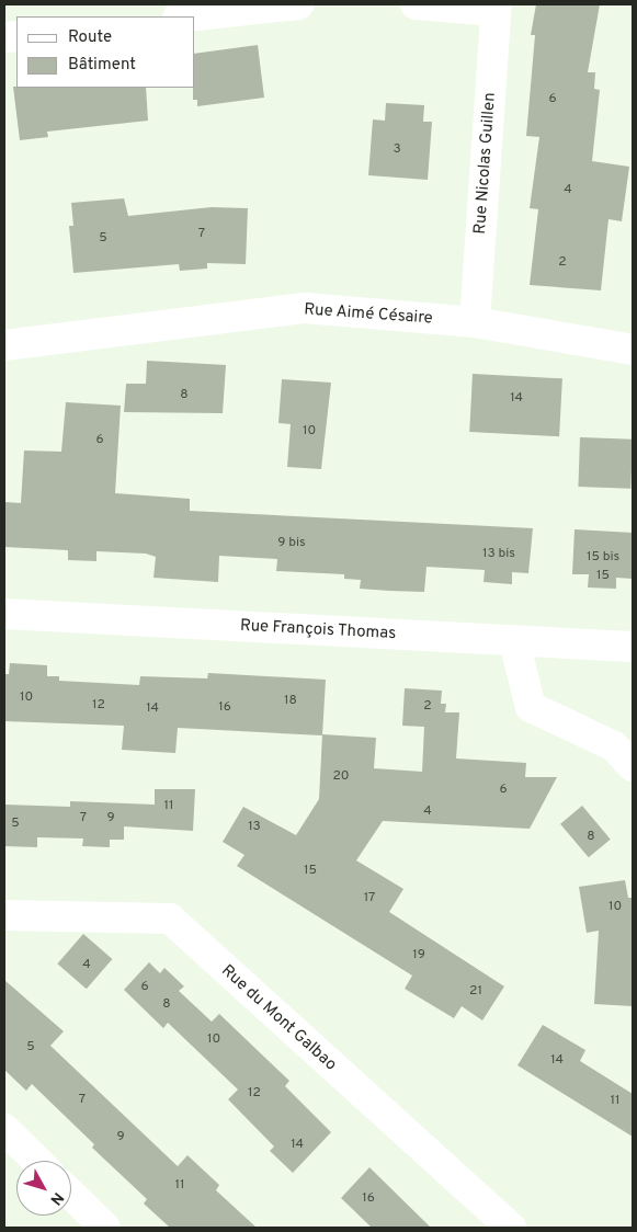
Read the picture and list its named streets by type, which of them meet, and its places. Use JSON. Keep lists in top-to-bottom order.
{
  "streets": {
    "street": [
      "Rue Nicolas Guillen",
      "Rue Aimé Césaire",
      "Rue François Thomas",
      "Rue du Mont Galbao"
    ]
  },
  "crossings": [
    ["Rue Nicolas Guillen", "Rue Aimé Césaire"]
  ],
  "house_numbers": [
    "6",
    "3",
    "4",
    "7",
    "5",
    "2",
    "8",
    "14",
    "10",
    "6",
    "9 bis",
    "13 bis",
    "15 bis",
    "15",
    "10",
    "18",
    "12",
    "2",
    "16",
    "14",
    "20",
    "6",
    "11",
    "4",
    "7",
    "9",
    "5",
    "13",
    "8",
    "15",
    "17",
    "10",
    "19",
    "4",
    "6",
    "21",
    "8",
    "10",
    "5",
    "14",
    "12",
    "7",
    "11",
    "9",
    "14",
    "11",
    "16"
  ],
  "legend": ["Route", "Bâtiment"],
  "north": "bottom right"
}
